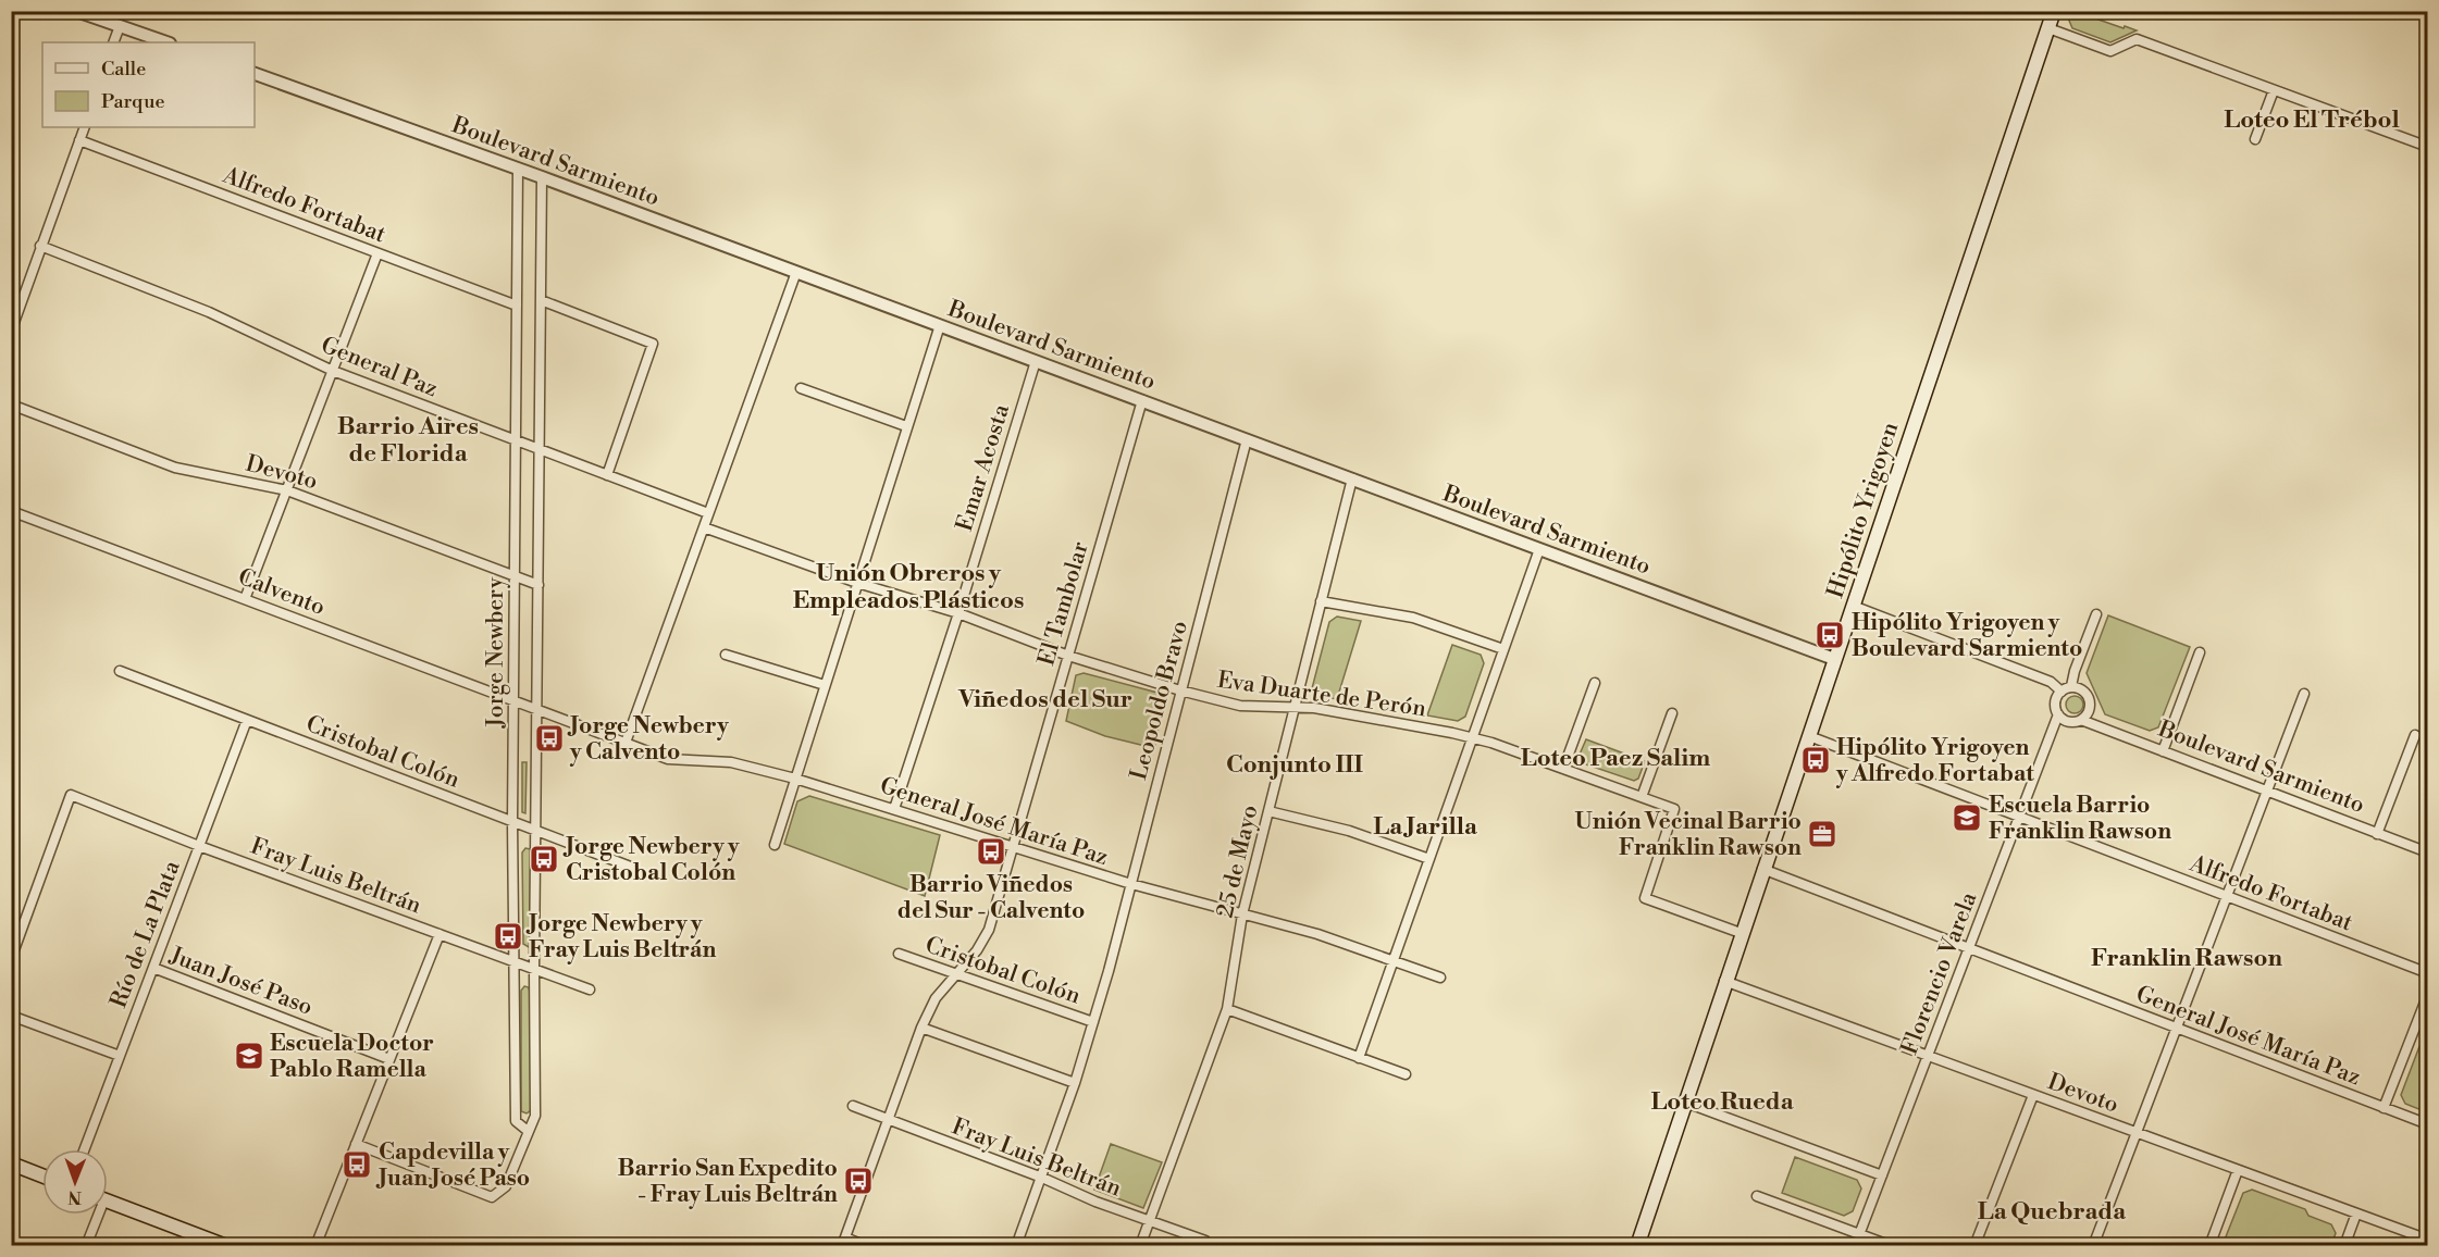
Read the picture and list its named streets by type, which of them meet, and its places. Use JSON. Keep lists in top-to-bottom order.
{
  "streets": {
    "main road": ["Hipólito Yrigoyen"],
    "street": [
      "Boulevard Sarmiento",
      "Alfredo Fortabat",
      "General Paz",
      "Emar Acosta",
      "Devoto",
      "Calvento",
      "El Tambolar",
      "Jorge Newbery",
      "Eva Duarte de Perón",
      "Leopoldo Bravo",
      "Cristobal Colón",
      "General José María Paz",
      "25 de Mayo",
      "Fray Luis Beltrán",
      "Río de La Plata",
      "Florencio Varela",
      "Juan José Paso"
    ]
  },
  "crossings": [
    ["Boulevard Sarmiento", "Emar Acosta"],
    ["Boulevard Sarmiento", "Hipólito Yrigoyen"],
    ["Boulevard Sarmiento", "El Tambolar"],
    ["Boulevard Sarmiento", "Jorge Newbery"],
    ["Boulevard Sarmiento", "Leopoldo Bravo"],
    ["Boulevard Sarmiento", "25 de Mayo"],
    ["Boulevard Sarmiento", "Florencio Varela"],
    ["Alfredo Fortabat", "Hipólito Yrigoyen"],
    ["Alfredo Fortabat", "Jorge Newbery"],
    ["Alfredo Fortabat", "Florencio Varela"],
    ["General Paz", "Jorge Newbery"],
    ["Emar Acosta", "Eva Duarte de Perón"],
    ["Emar Acosta", "General José María Paz"],
    ["Devoto", "Hipólito Yrigoyen"],
    ["Devoto", "Jorge Newbery"],
    ["Devoto", "Florencio Varela"],
    ["Hipólito Yrigoyen", "Eva Duarte de Perón"],
    ["Hipólito Yrigoyen", "General José María Paz"],
    ["Calvento", "Jorge Newbery"],
    ["Calvento", "General José María Paz"],
    ["El Tambolar", "Eva Duarte de Perón"],
    ["El Tambolar", "Cristobal Colón"],
    ["El Tambolar", "General José María Paz"],
    ["El Tambolar", "Fray Luis Beltrán"],
    ["Jorge Newbery", "Cristobal Colón"],
    ["Jorge Newbery", "General José María Paz"],
    ["Jorge Newbery", "Fray Luis Beltrán"],
    ["Eva Duarte de Perón", "Leopoldo Bravo"],
    ["Eva Duarte de Perón", "25 de Mayo"],
    ["Leopoldo Bravo", "Cristobal Colón"],
    ["Leopoldo Bravo", "General José María Paz"],
    ["Leopoldo Bravo", "Fray Luis Beltrán"],
    ["Cristobal Colón", "Río de La Plata"],
    ["General José María Paz", "25 de Mayo"],
    ["General José María Paz", "Florencio Varela"],
    ["25 de Mayo", "Fray Luis Beltrán"],
    ["Fray Luis Beltrán", "Río de La Plata"],
    ["Río de La Plata", "Juan José Paso"]
  ],
  "districts": [
    "Loteo El Trébol",
    "Barrio Aires de Florida",
    "Unión Obreros y Empleados Plásticos",
    "Viñedos del Sur",
    "Loteo Paez Salim",
    "Conjunto III",
    "La Jarilla",
    "Franklin Rawson",
    "Loteo Rueda",
    "La Quebrada"
  ],
  "places": {
    "bus stop": [
      "Hipólito Yrigoyen y Boulevard Sarmiento",
      "Jorge Newbery y Calvento",
      "Hipólito Yrigoyen y Alfredo Fortabat",
      "Barrio Viñedos del Sur - Calvento",
      "Jorge Newbery y Cristobal Colón",
      "Jorge Newbery y Fray Luis Beltrán",
      "Capdevilla y Juan José Paso",
      "Barrio San Expedito - Fray Luis Beltrán"
    ],
    "school or university": ["Escuela Barrio Franklin Rawson", "Escuela Doctor Pablo Ramella"],
    "office": ["Unión Vecinal Barrio Franklin Rawson"]
  },
  "legend": ["Calle", "Parque"],
  "north": "bottom"
}
